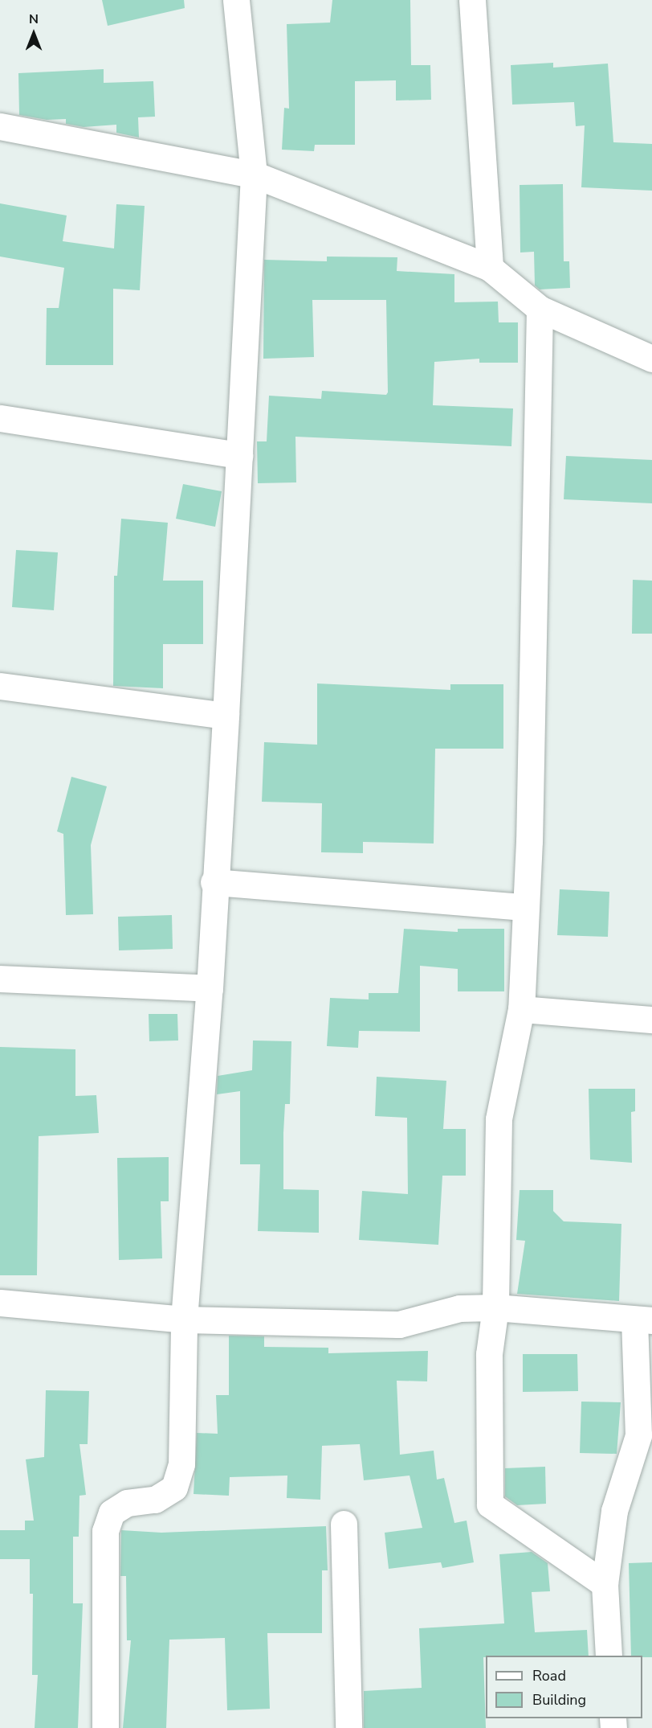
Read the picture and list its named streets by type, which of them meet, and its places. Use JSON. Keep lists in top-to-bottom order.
{
  "legend": ["Road", "Building"],
  "north": "top"
}
